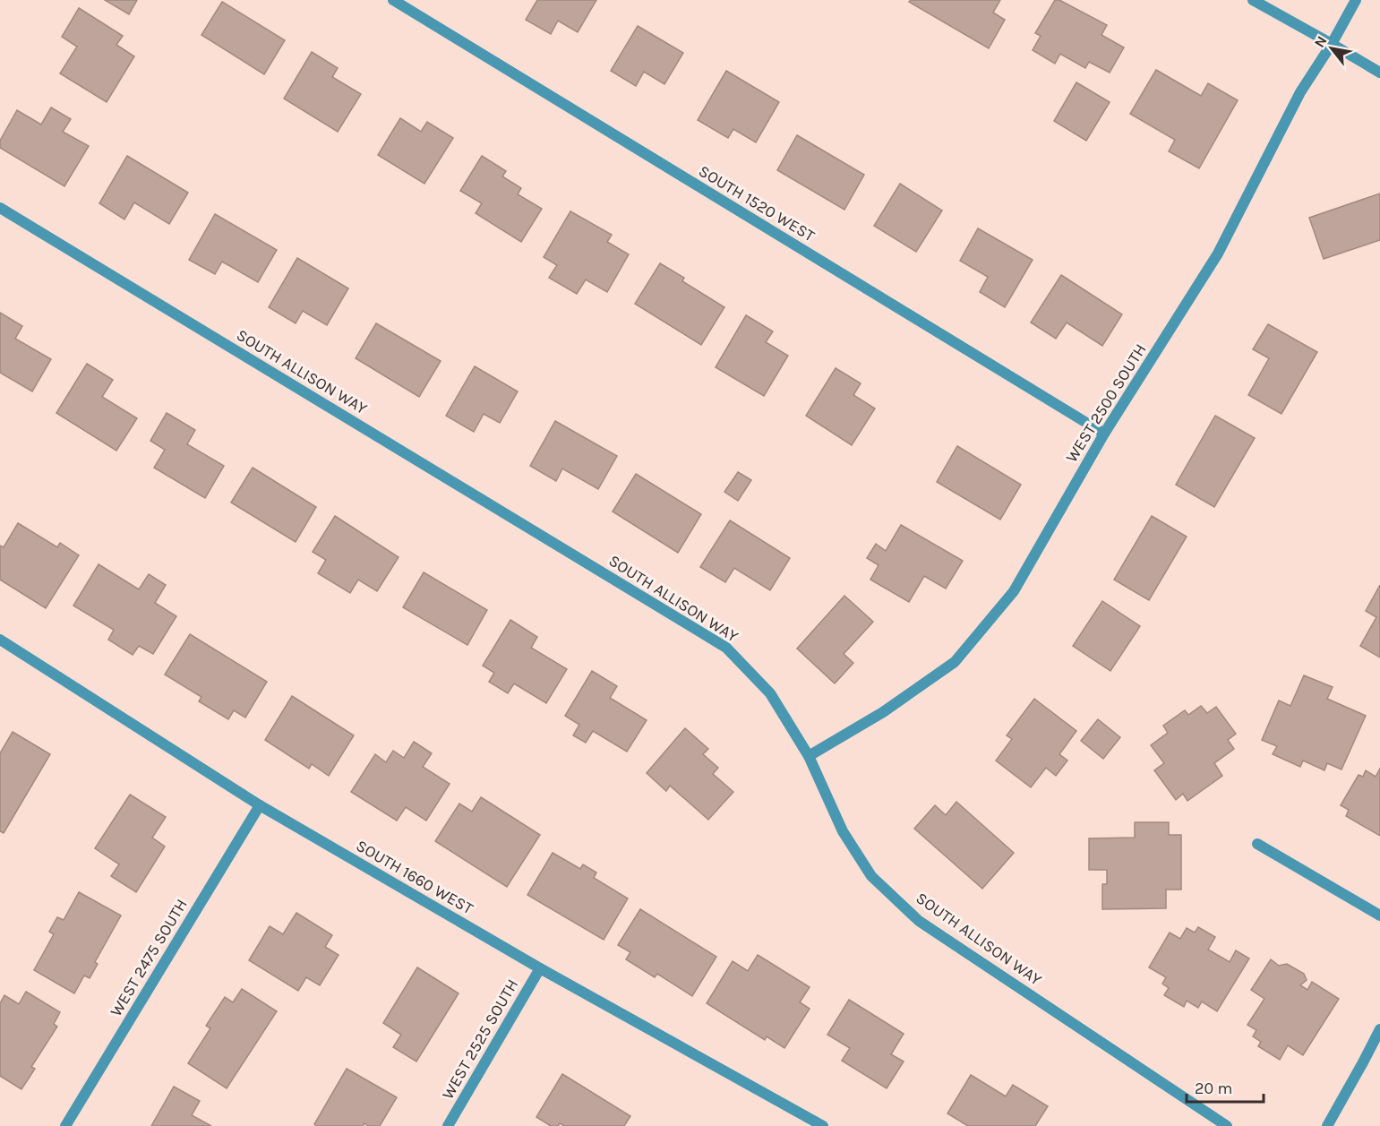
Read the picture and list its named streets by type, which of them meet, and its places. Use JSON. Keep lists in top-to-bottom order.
{
  "streets": {
    "street": [
      "SOUTH 1520 WEST",
      "SOUTH ALLISON WAY",
      "WEST 2500 SOUTH",
      "SOUTH 1660 WEST",
      "WEST 2475 SOUTH",
      "WEST 2525 SOUTH"
    ]
  },
  "crossings": [
    ["SOUTH 1520 WEST", "WEST 2500 SOUTH"],
    ["SOUTH ALLISON WAY", "WEST 2500 SOUTH"],
    ["SOUTH 1660 WEST", "WEST 2475 SOUTH"],
    ["SOUTH 1660 WEST", "WEST 2525 SOUTH"]
  ],
  "scale_bar": "20 m",
  "north": "top left"
}
